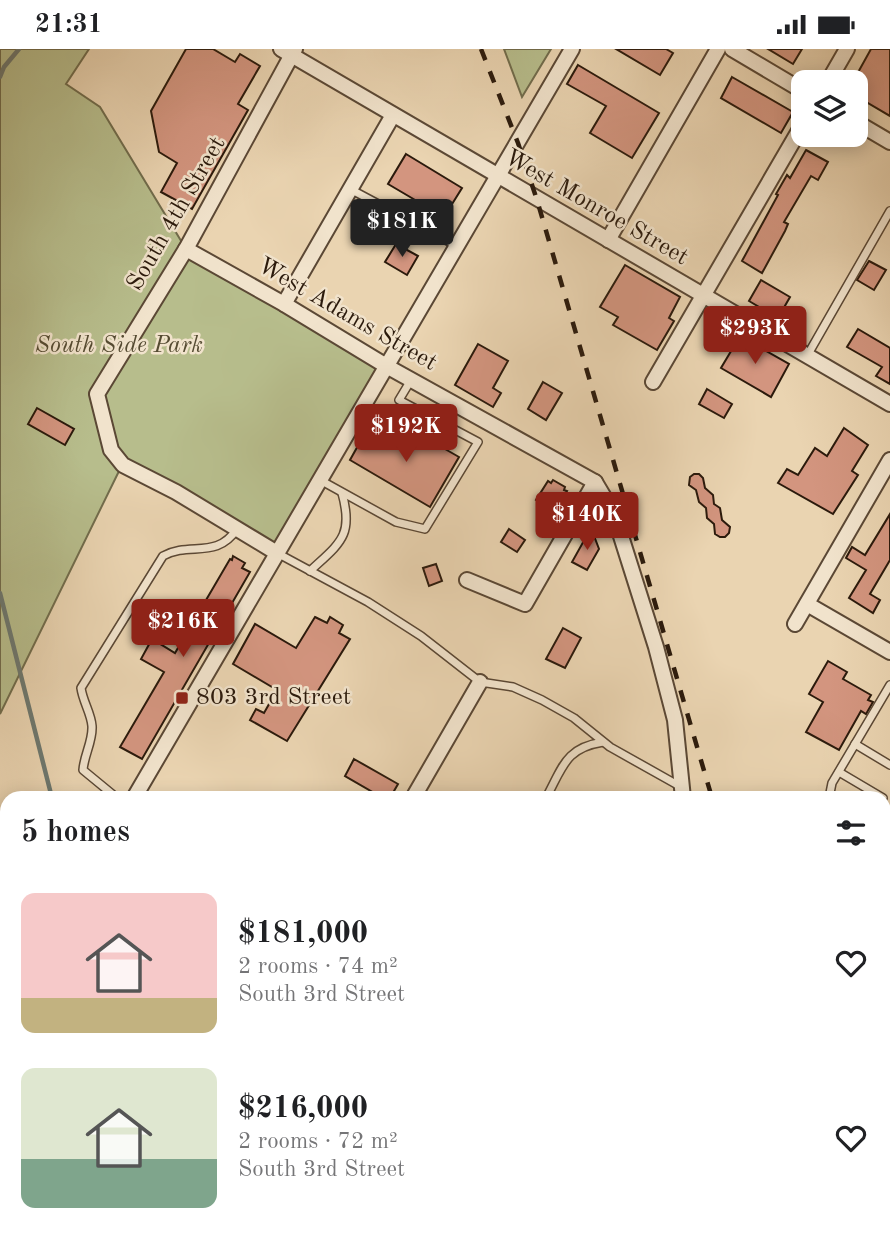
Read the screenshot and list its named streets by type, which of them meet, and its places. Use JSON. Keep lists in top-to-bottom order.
{
  "streets": {
    "street": ["West Monroe Street", "South 4th Street", "West Adams Street"]
  },
  "crossings": [
    ["West Monroe Street", "South 4th Street"],
    ["South 4th Street", "West Adams Street"]
  ],
  "parks": ["South Side Park"],
  "places": {
    "transit": ["803 3rd Street"]
  },
  "page": {
    "status": "21:31",
    "price": [
      "$181K",
      "$293K",
      "$192K",
      "$140K",
      "$216K"
    ],
    "heading": "5 homes",
    "list": [
      {
        "name": "$181,000",
        "note": "2 rooms · 74 m² · South 3rd Street"
      },
      {
        "name": "$216,000",
        "note": "2 rooms · 72 m² · South 3rd Street"
      }
    ]
  }
}
